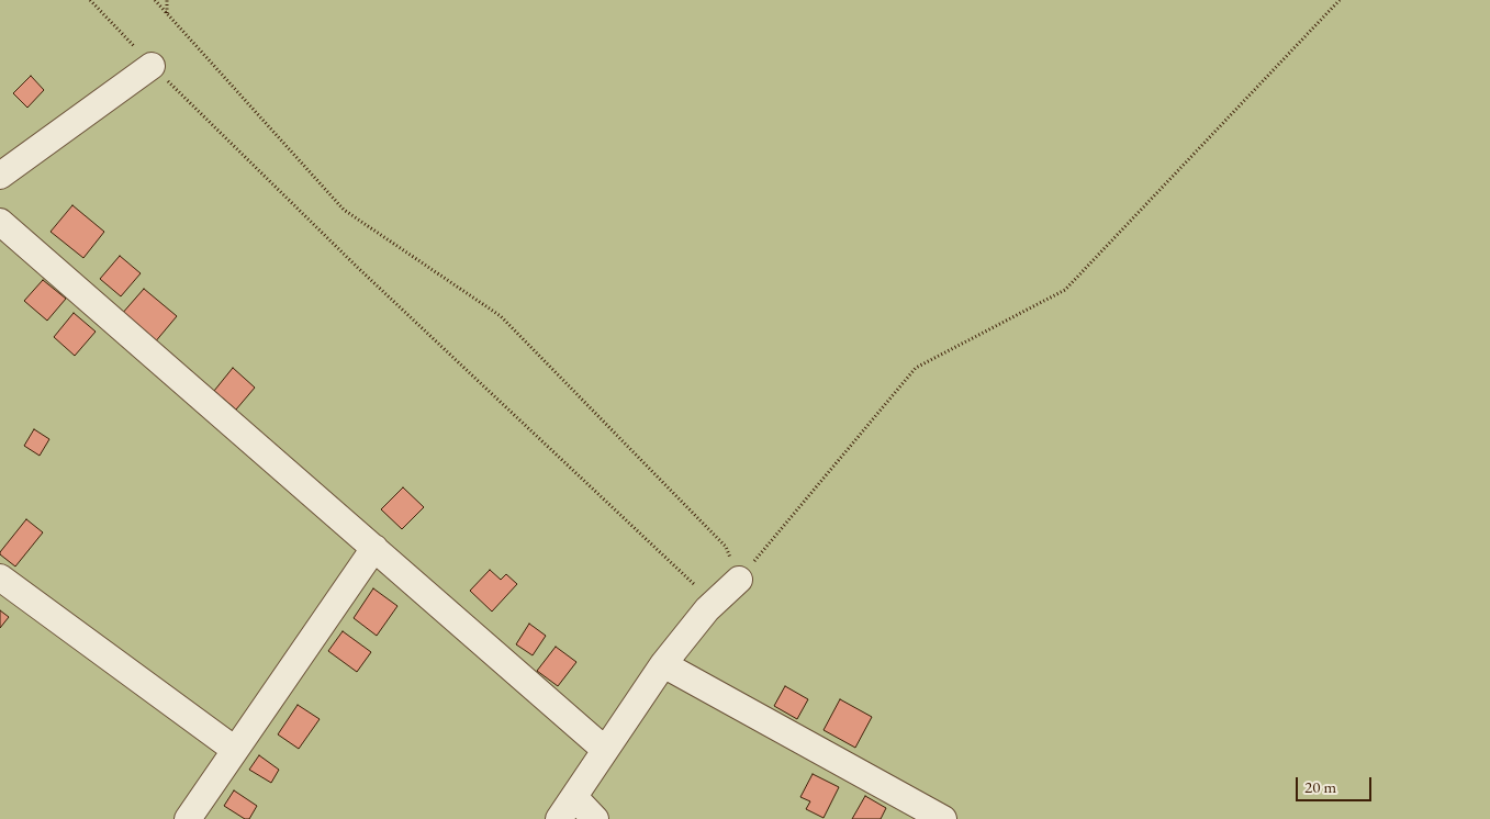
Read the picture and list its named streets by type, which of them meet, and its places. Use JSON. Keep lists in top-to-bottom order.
{
  "scale_bar": "20 m"
}
